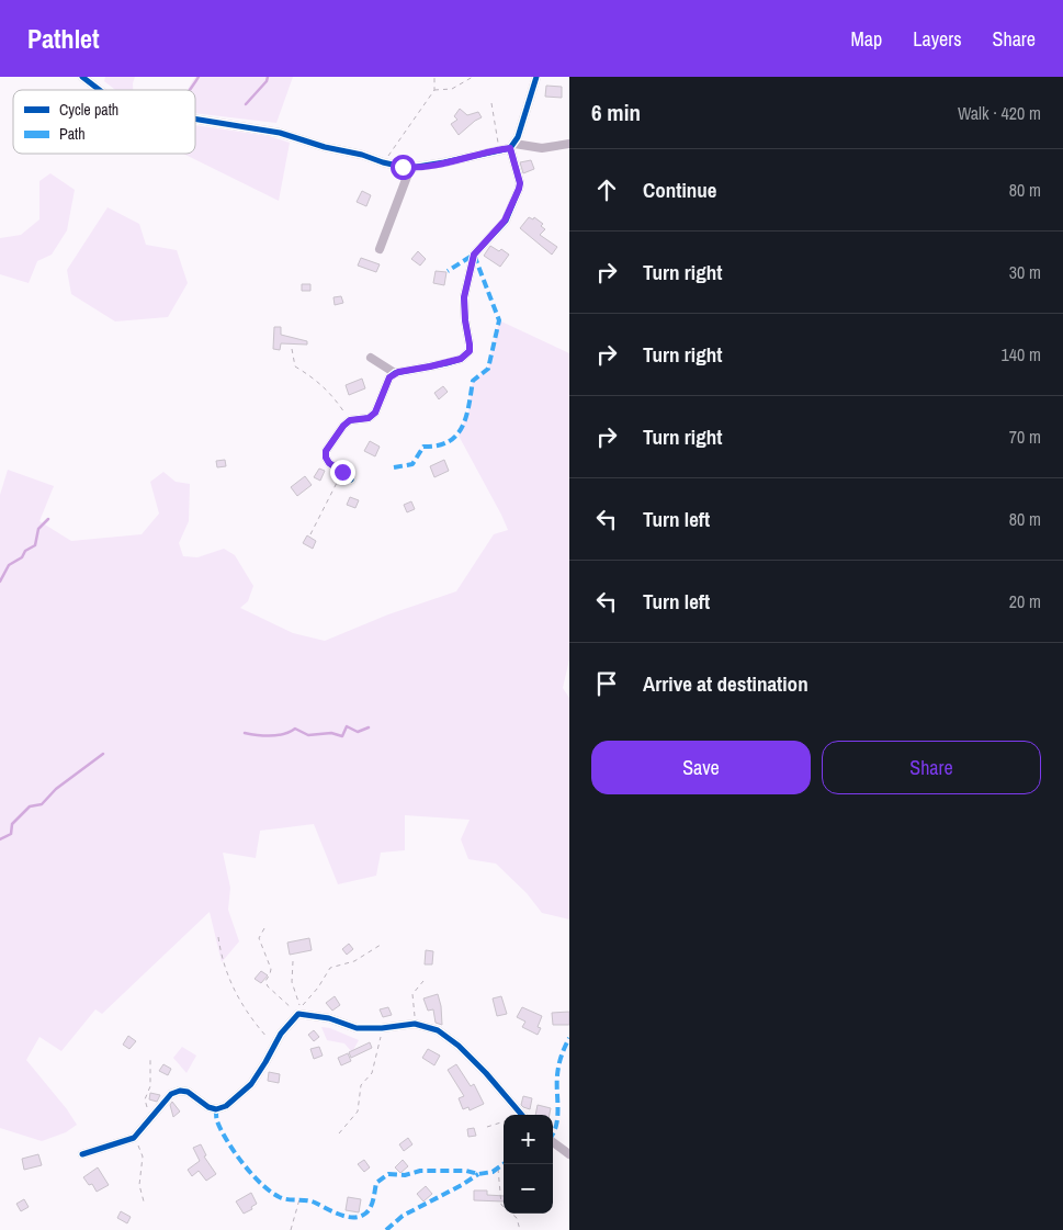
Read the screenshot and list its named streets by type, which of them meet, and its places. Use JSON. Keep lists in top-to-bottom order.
{
  "legend": ["Cycle path", "Path"],
  "page": {
    "header": "Pathlet",
    "nav": ["Map", "Layers", "Share"],
    "heading": ["6 min", "Walk · 420 m"],
    "list": [
      ["Continue", "80 m"],
      ["Turn right", "30 m"],
      ["Turn right", "140 m"],
      ["Turn right", "70 m"],
      ["Turn left", "80 m"],
      ["Turn left", "20 m"],
      "Arrive at destination"
    ],
    "buttons": ["Save", "Share"],
    "map_buttons": ["+", "−"]
  }
}
